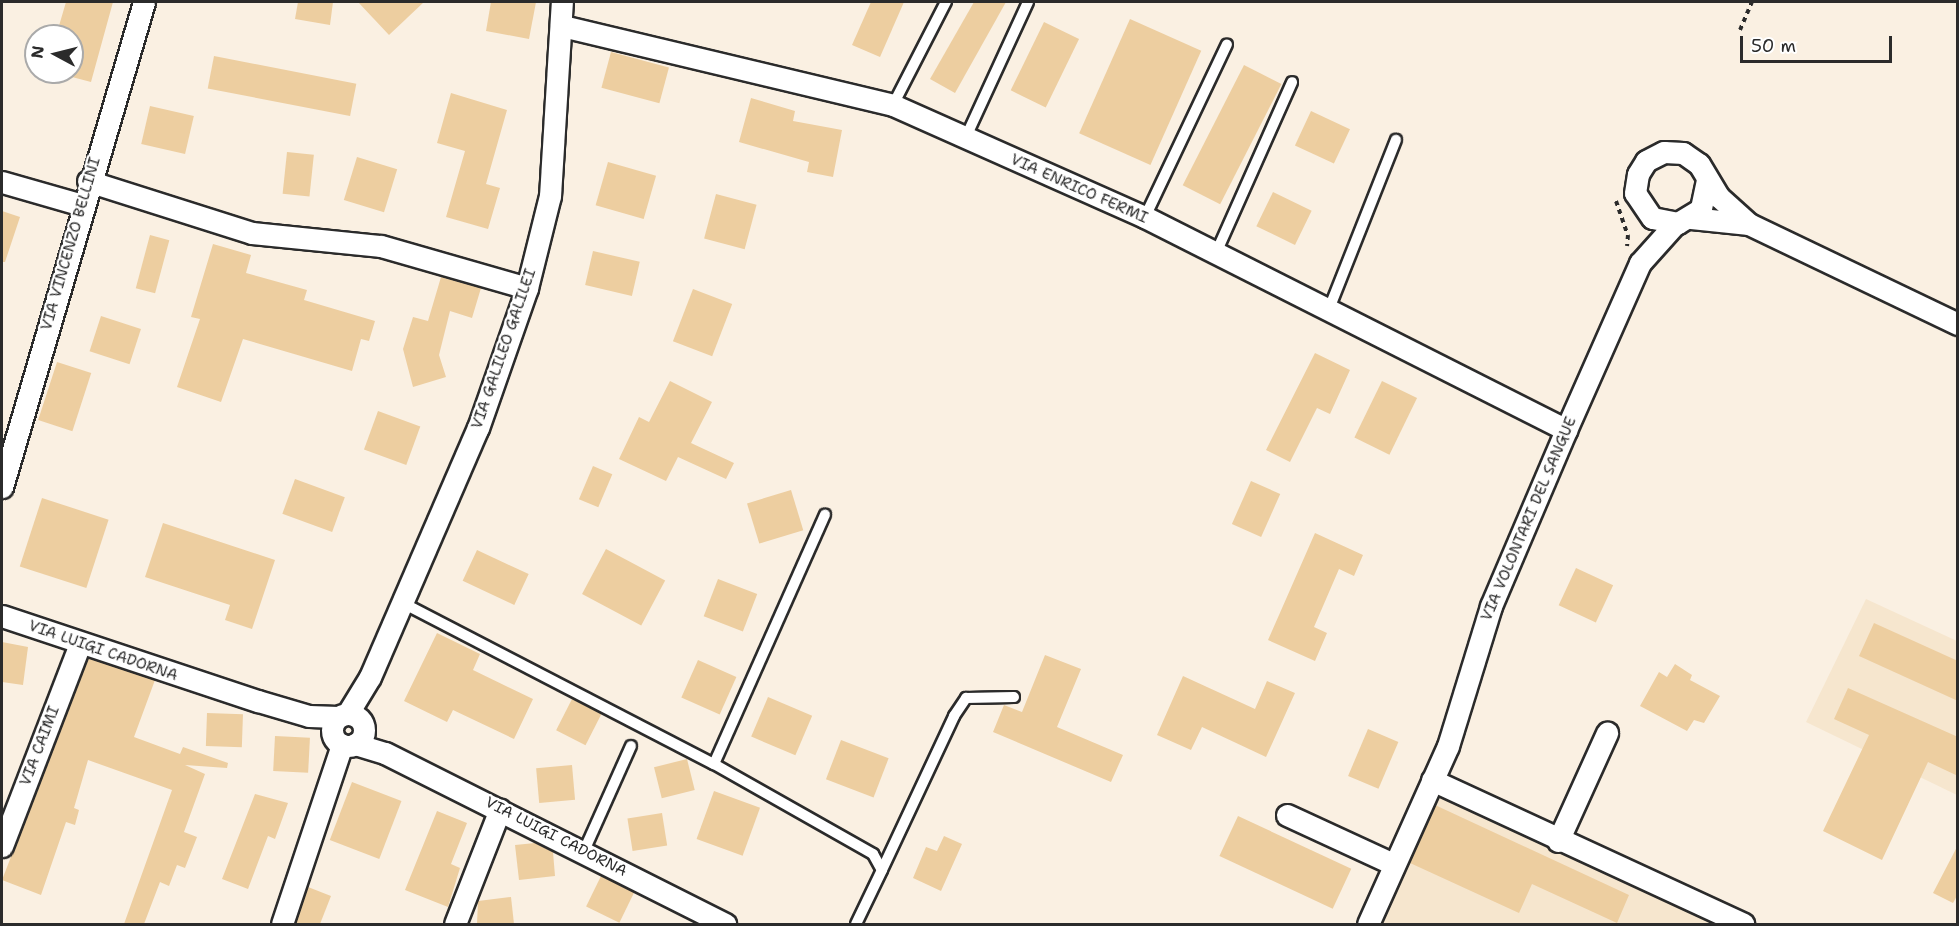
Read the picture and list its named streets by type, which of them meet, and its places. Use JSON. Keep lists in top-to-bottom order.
{
  "streets": {
    "street": [
      "VIA ENRICO FERMI",
      "VIA VINCENZO BELLINI",
      "VIA GALILEO GALILEI",
      "VIA VOLONTARI DEL SANGUE",
      "VIA LUIGI CADORNA",
      "VIA CAIMI"
    ]
  },
  "crossings": [
    ["VIA ENRICO FERMI", "VIA GALILEO GALILEI"],
    ["VIA ENRICO FERMI", "VIA VOLONTARI DEL SANGUE"],
    ["VIA GALILEO GALILEI", "VIA LUIGI CADORNA"],
    ["VIA LUIGI CADORNA", "VIA CAIMI"]
  ],
  "scale_bar": "50 m",
  "north": "left"
}
